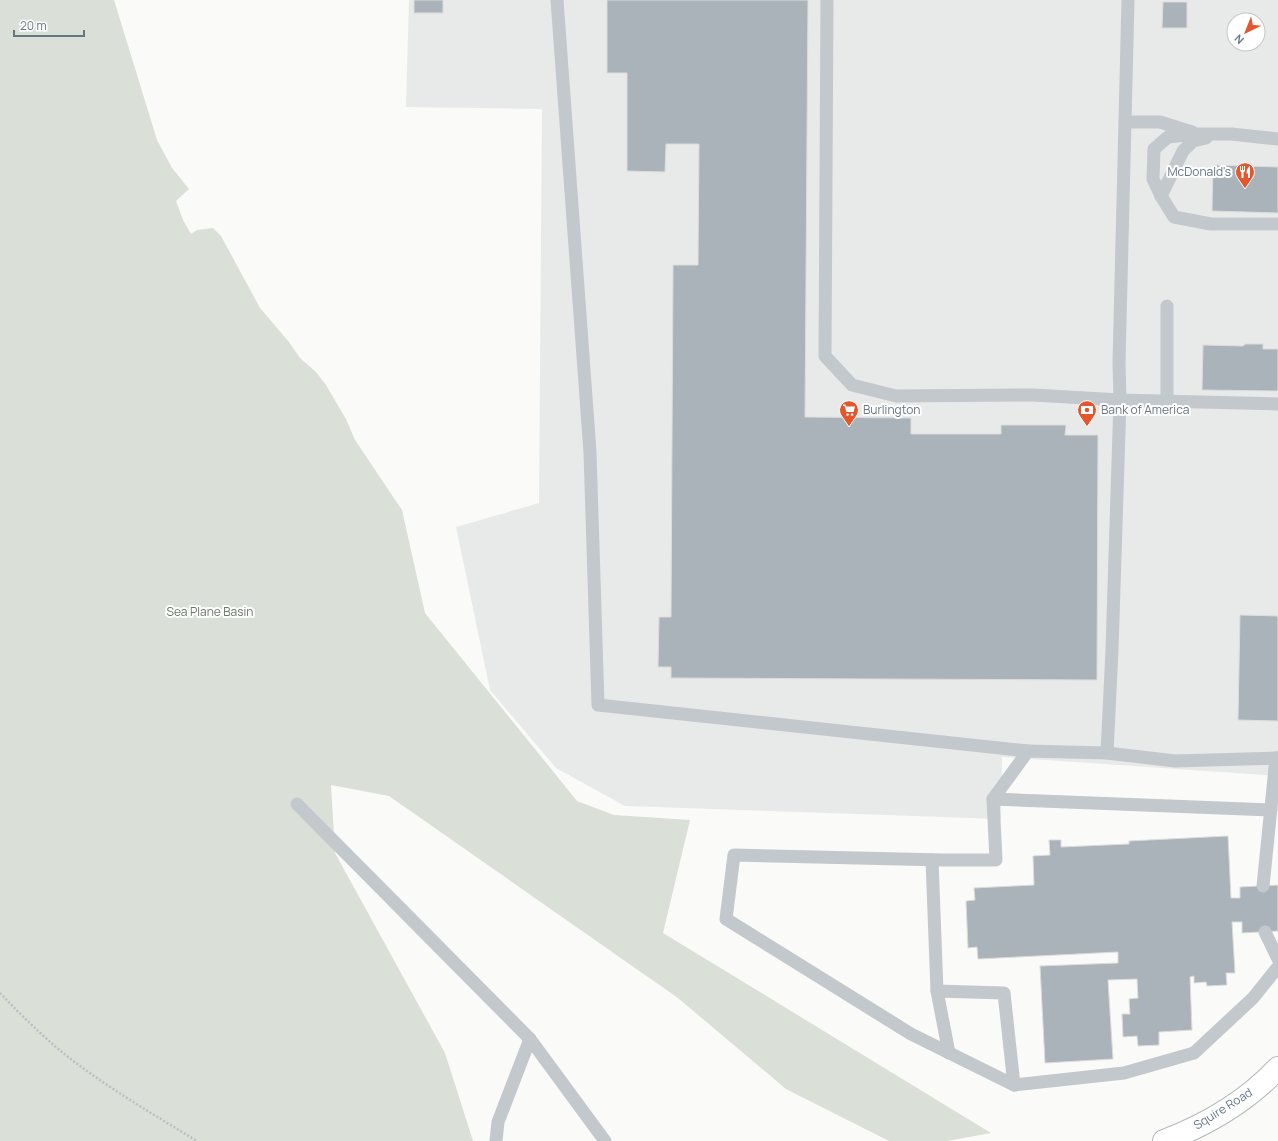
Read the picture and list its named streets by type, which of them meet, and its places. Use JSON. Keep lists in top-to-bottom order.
{
  "streets": {
    "highway": ["Squire Road"]
  },
  "parks": ["Sea Plane Basin"],
  "places": {
    "restaurant": ["McDonald's"],
    "supermarket": ["Burlington"],
    "bank": ["Bank of America"]
  },
  "scale_bar": "20 m",
  "north": "bottom left"
}
